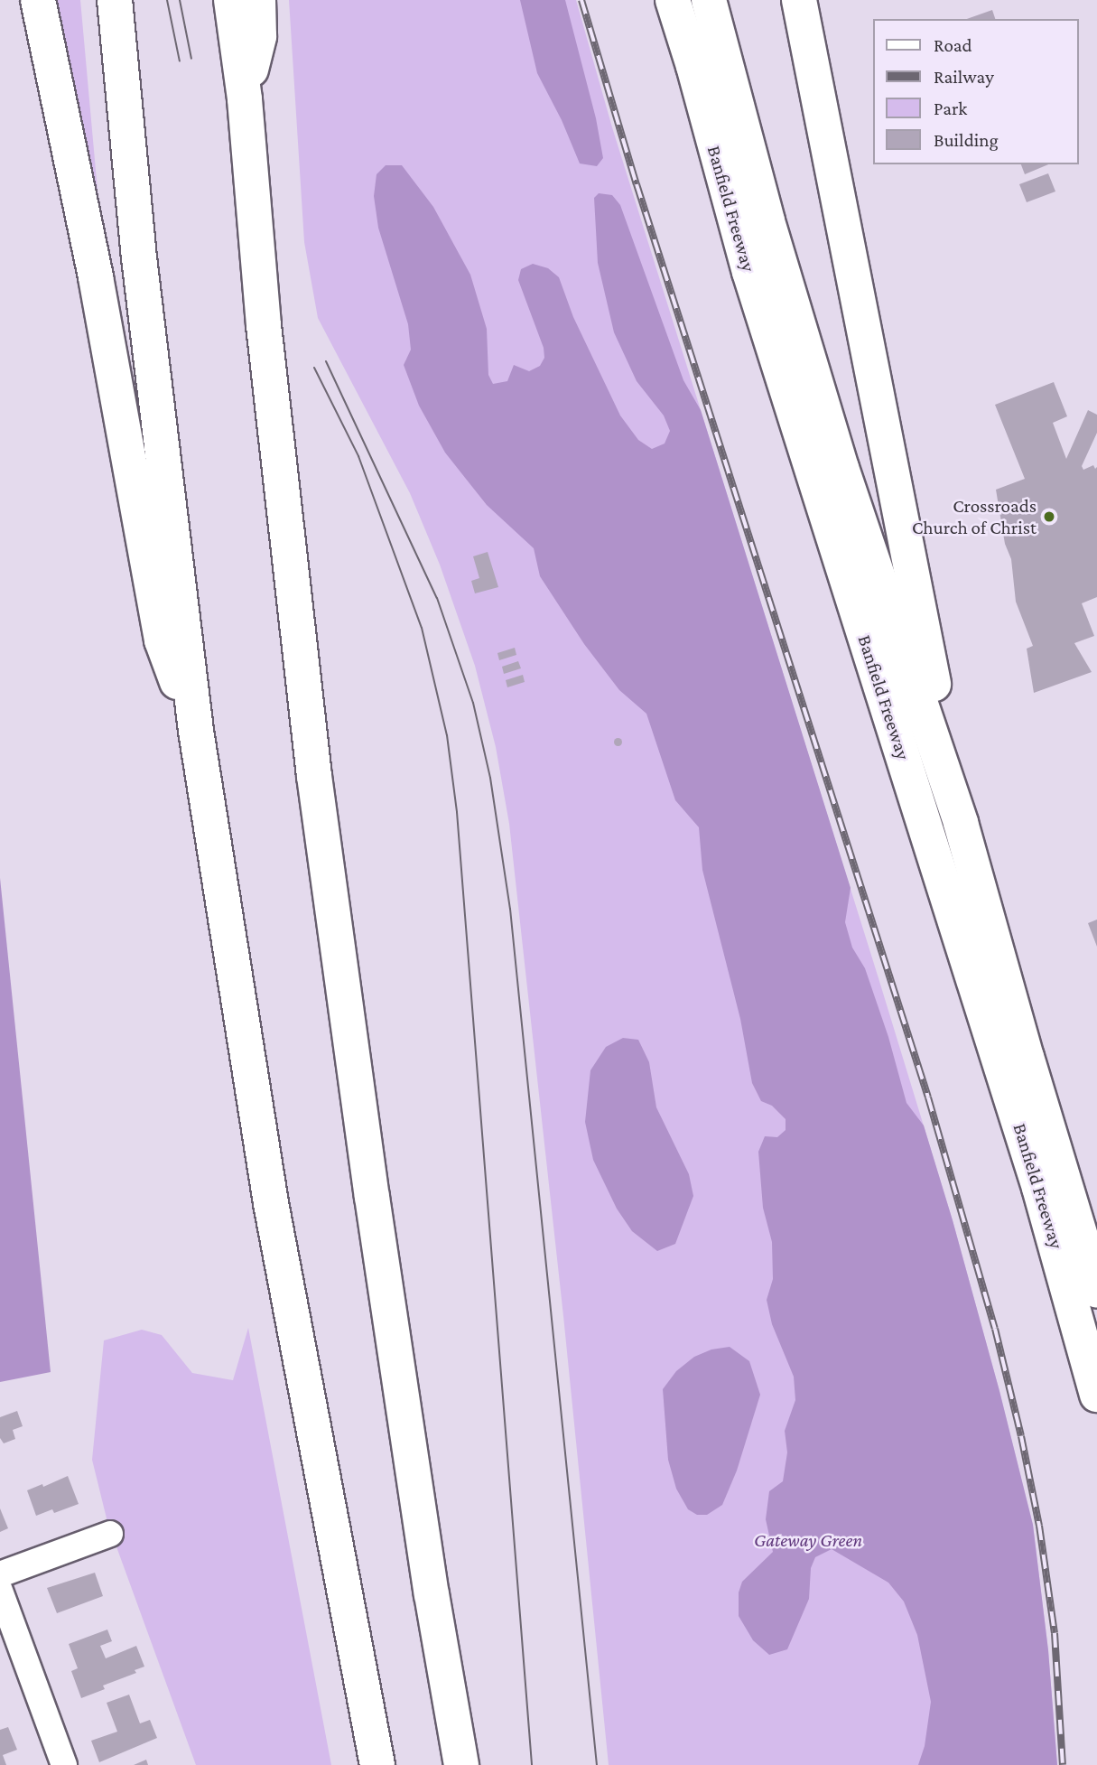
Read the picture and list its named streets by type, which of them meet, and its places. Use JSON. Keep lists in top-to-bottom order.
{
  "streets": {
    "highway": ["Banfield Freeway"]
  },
  "parks": ["Gateway Green"],
  "places": ["Crossroads Church of Christ"],
  "legend": [
    "Road",
    "Railway",
    "Park",
    "Building"
  ]
}
